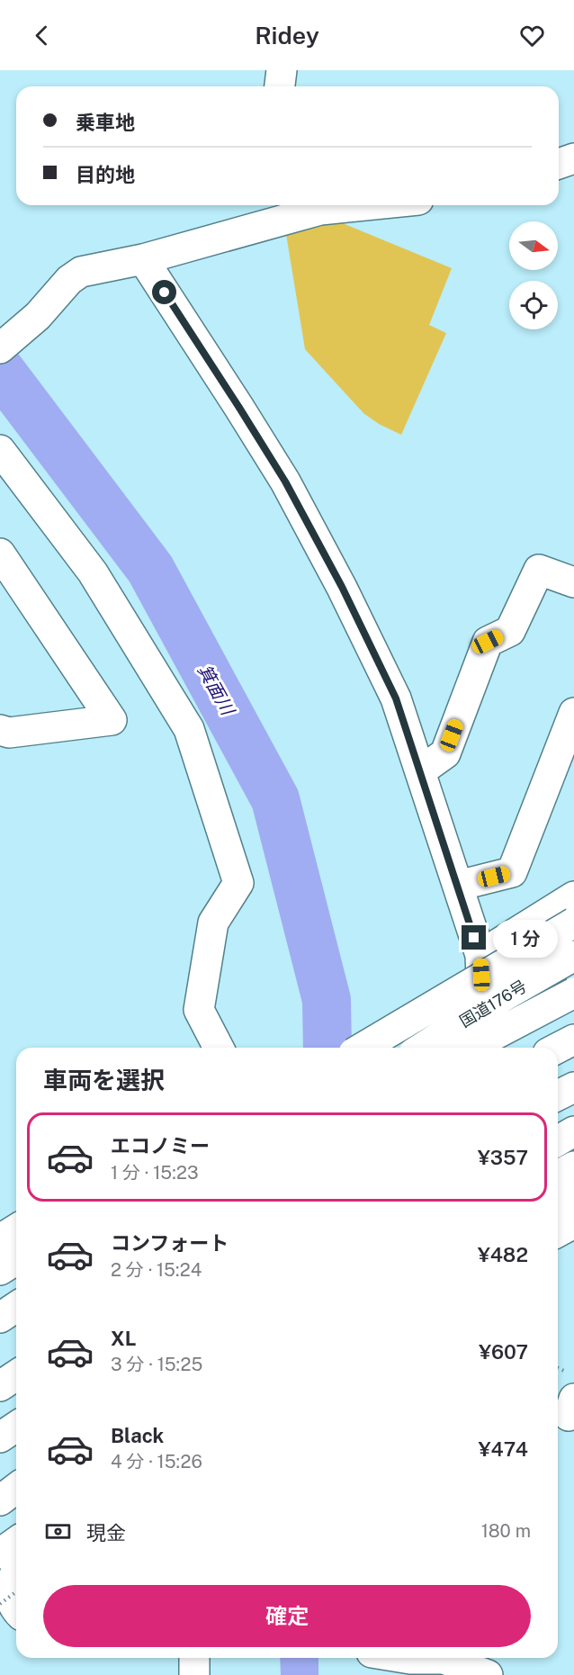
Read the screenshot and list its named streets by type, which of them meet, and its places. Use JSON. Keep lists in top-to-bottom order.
{
  "streets": {
    "main road": ["国道176号"]
  },
  "water": ["箕面川"],
  "north": "right",
  "page": {
    "header": "Ridey",
    "banner": ["乗車地", "目的地"],
    "bubble": "1 分",
    "heading": "車両を選択",
    "list": [
      {
        "name": "エコノミー",
        "note": "1 分 · 15:23",
        "value": "¥357"
      },
      {
        "name": "コンフォート",
        "note": "2 分 · 15:24",
        "value": "¥482"
      },
      {
        "name": "XL",
        "note": "3 分 · 15:25",
        "value": "¥607"
      },
      {
        "name": "Black",
        "note": "4 分 · 15:26",
        "value": "¥474"
      }
    ],
    "pay": ["現金", "180 m"],
    "buttons": "確定"
  }
}
